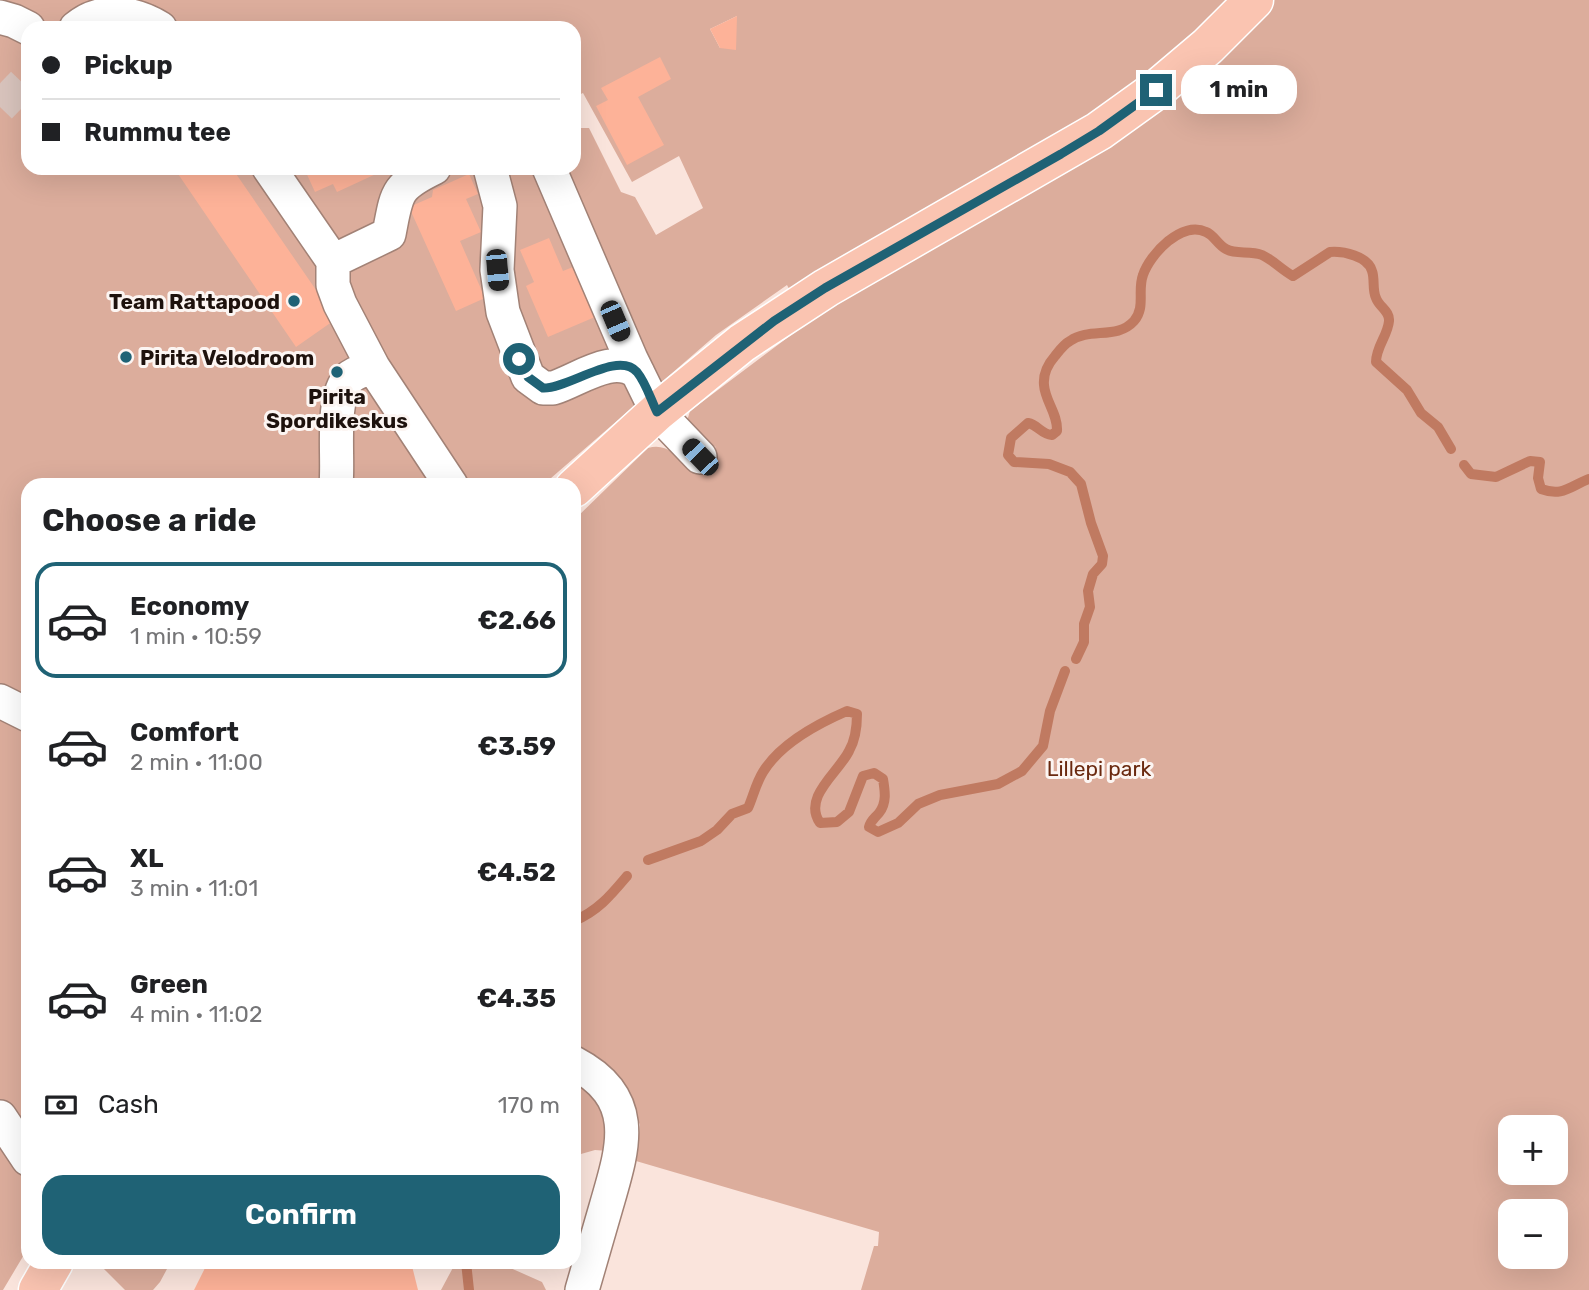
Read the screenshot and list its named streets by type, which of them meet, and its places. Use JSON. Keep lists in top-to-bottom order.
{
  "parks": ["Lillepi park"],
  "places": ["Team Rattapood", "Pirita Velodroom", "Pirita Spordikeskus"],
  "page": {
    "banner": ["Pickup", "Rummu tee"],
    "bubble": "1 min",
    "heading": "Choose a ride",
    "list": [
      {
        "name": "Economy",
        "note": "1 min · 10:59",
        "value": "€2.66"
      },
      {
        "name": "Comfort",
        "note": "2 min · 11:00",
        "value": "€3.59"
      },
      {
        "name": "XL",
        "note": "3 min · 11:01",
        "value": "€4.52"
      },
      {
        "name": "Green",
        "note": "4 min · 11:02",
        "value": "€4.35"
      }
    ],
    "pay": ["Cash", "170 m"],
    "map_buttons": ["+", "−"],
    "buttons": "Confirm"
  }
}
